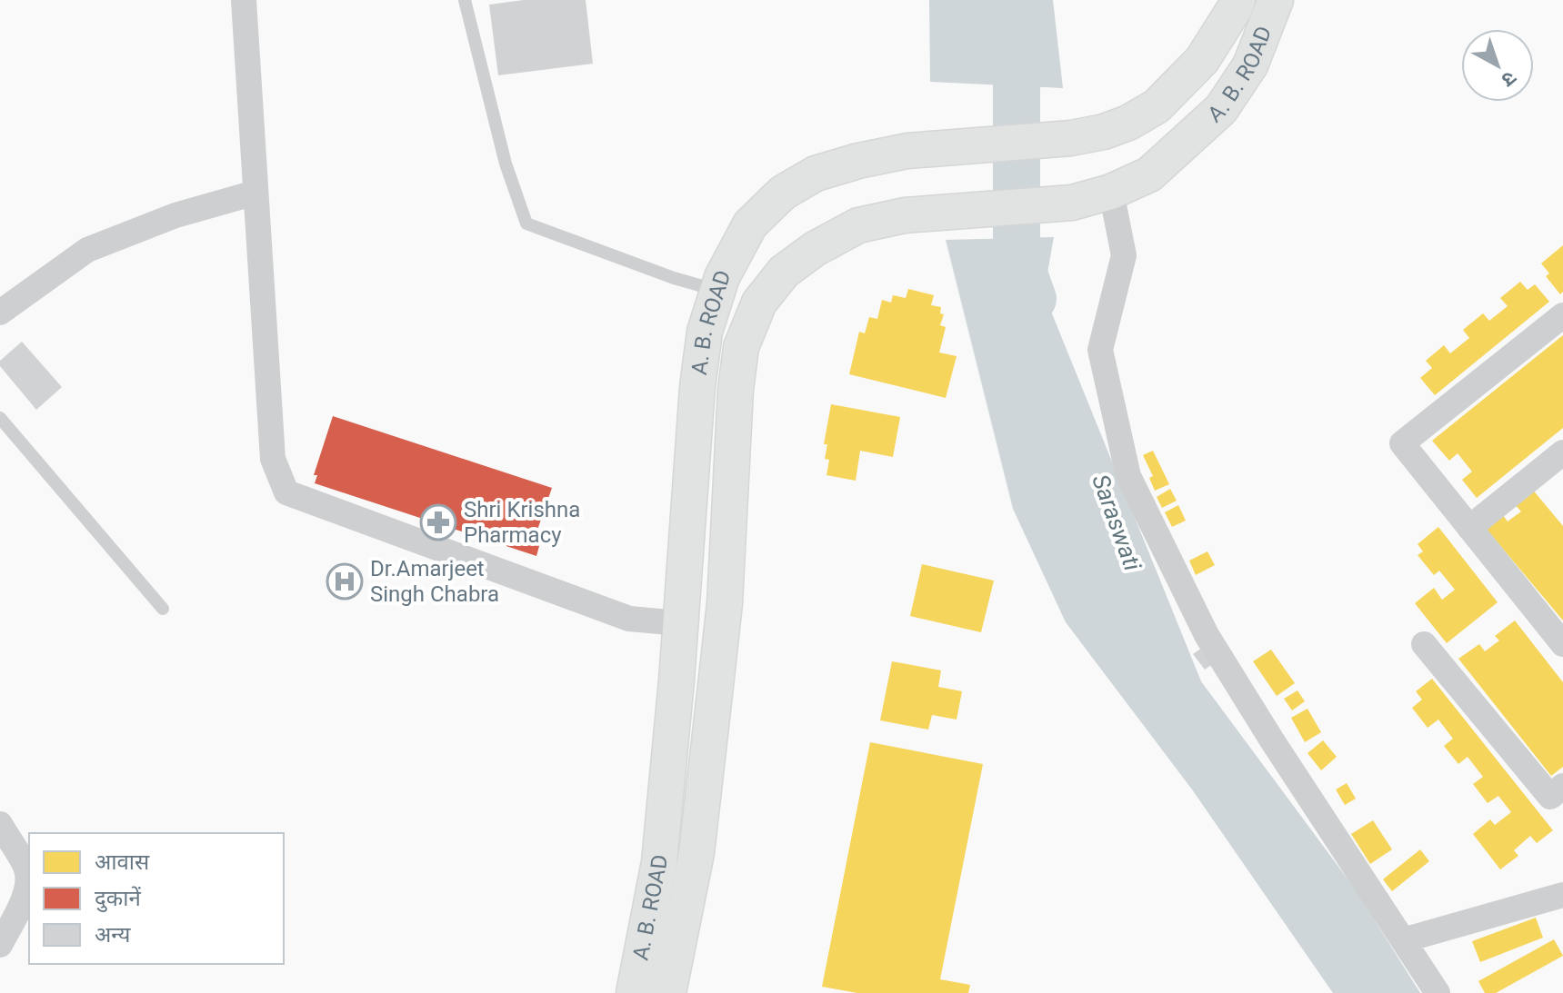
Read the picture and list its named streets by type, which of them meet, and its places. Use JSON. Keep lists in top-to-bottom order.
{
  "streets": {
    "main road": ["A. B. ROAD"]
  },
  "water": ["Saraswati"],
  "places": {
    "pharmacy": ["Shri Krishna Pharmacy"],
    "hospital": ["Dr.Amarjeet Singh Chabra"]
  },
  "legend": ["आवास", "दुकानें", "अन्य"],
  "north": "bottom right"
}
